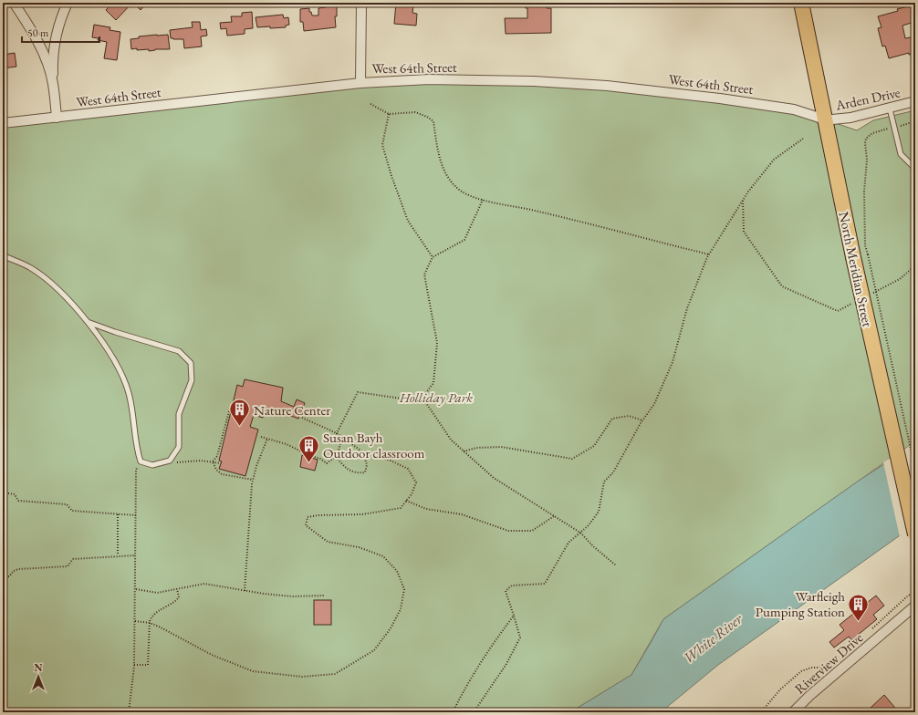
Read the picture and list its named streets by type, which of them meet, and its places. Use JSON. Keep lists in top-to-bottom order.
{
  "streets": {
    "main road": ["North Meridian Street"],
    "street": ["West 64th Street", "Arden Drive", "Riverview Drive"]
  },
  "crossings": [
    ["West 64th Street", "Arden Drive"],
    ["West 64th Street", "North Meridian Street"],
    ["Arden Drive", "North Meridian Street"]
  ],
  "water": ["White River"],
  "parks": ["Holliday Park"],
  "places": {
    "building": ["Nature Center", "Susan Bayh Outdoor classroom", "Warfleigh Pumping Station"]
  },
  "scale_bar": "50 m",
  "north": "top"
}
